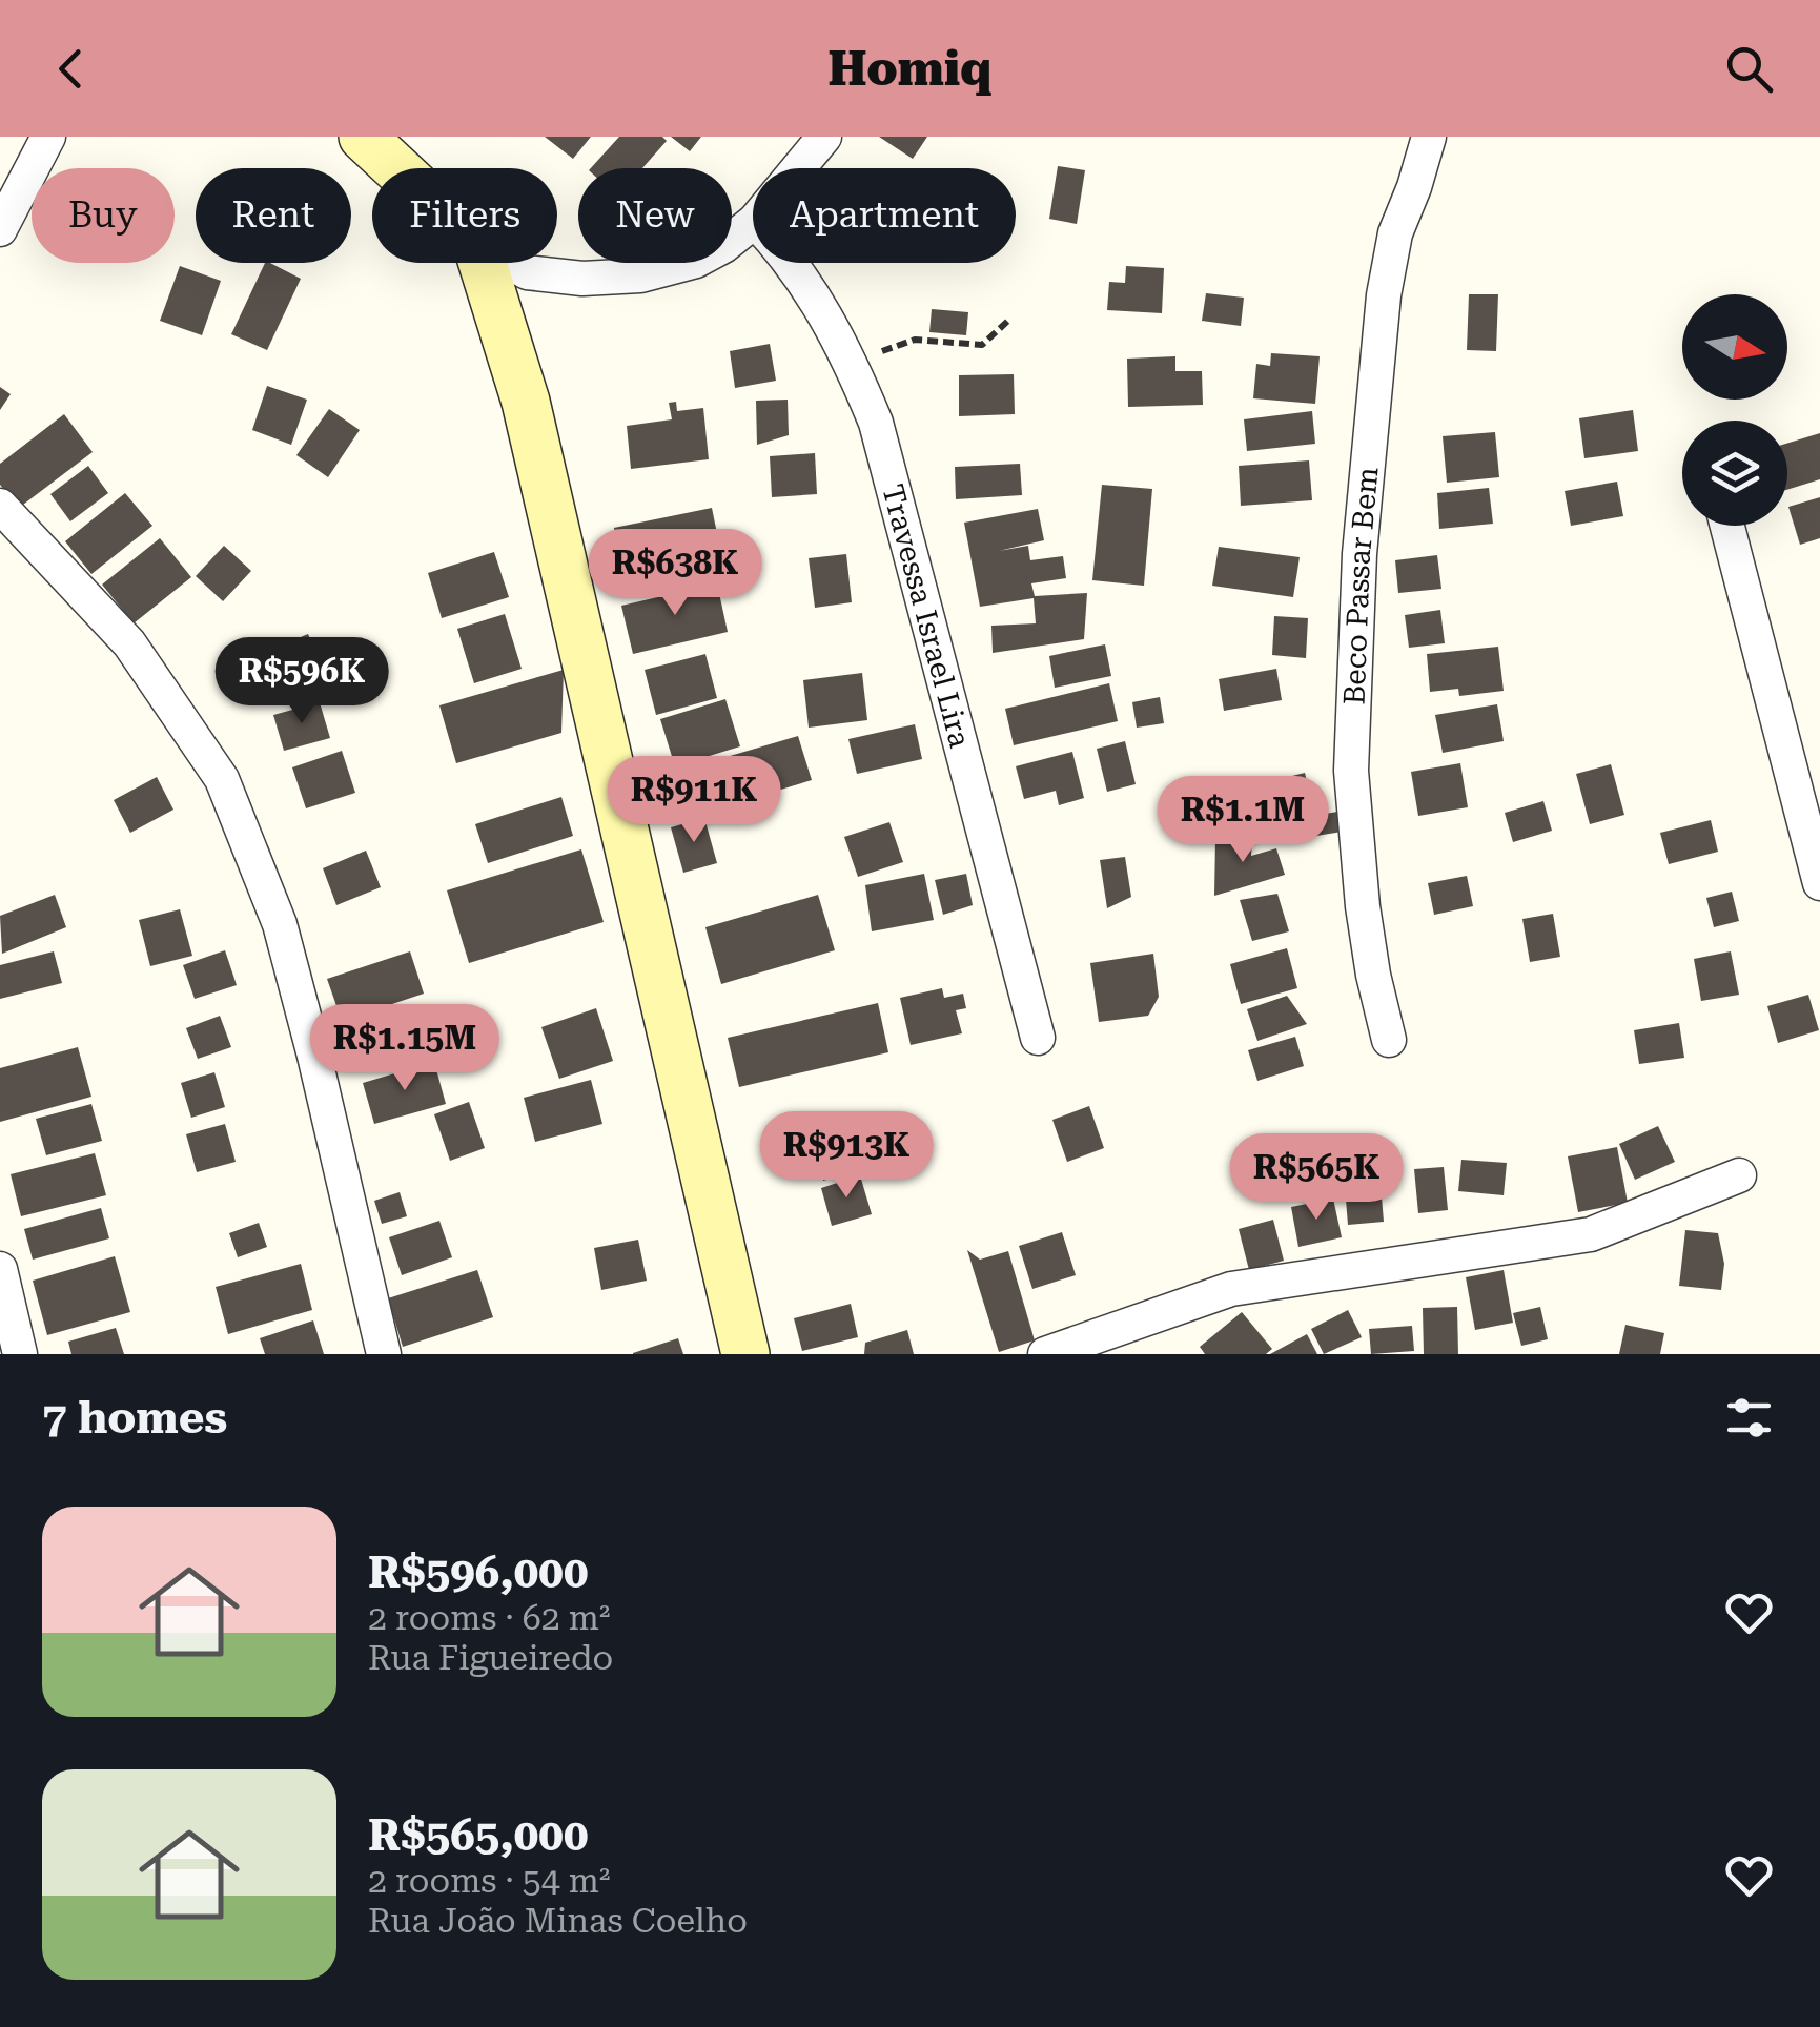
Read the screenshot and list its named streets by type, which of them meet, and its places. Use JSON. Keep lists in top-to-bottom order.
{
  "streets": {
    "street": ["Beco Passar Bem", "Travessa Israel Lira"]
  },
  "north": "right",
  "page": {
    "header": "Homiq",
    "chip": [
      "Buy",
      "Rent",
      "Filters",
      "New",
      "Apartment"
    ],
    "price": [
      "R$638K",
      "R$596K",
      "R$911K",
      "R$1.1M",
      "R$1.15M",
      "R$913K",
      "R$565K"
    ],
    "heading": "7 homes",
    "list": [
      {
        "name": "R$596,000",
        "note": "2 rooms · 62 m² · Rua Figueiredo"
      },
      {
        "name": "R$565,000",
        "note": "2 rooms · 54 m² · Rua João Minas Coelho"
      }
    ]
  }
}
